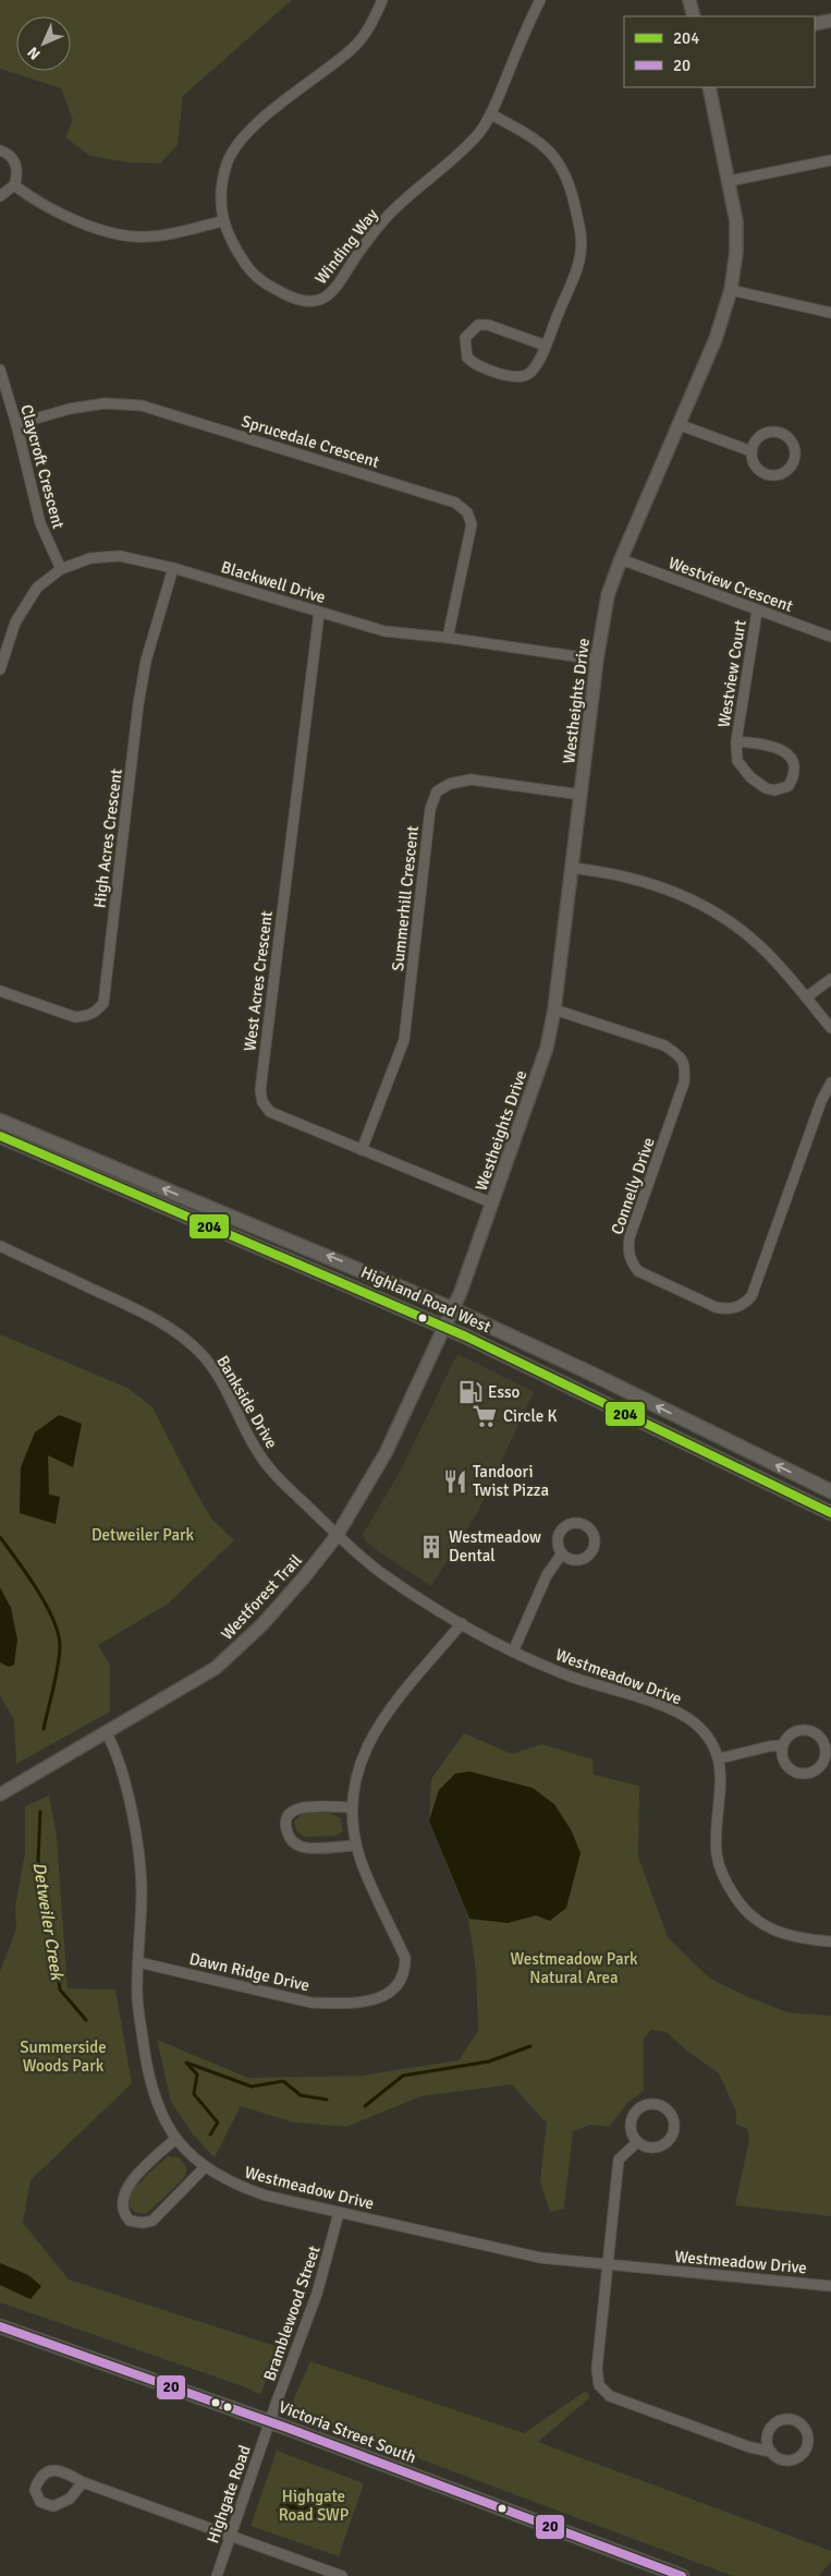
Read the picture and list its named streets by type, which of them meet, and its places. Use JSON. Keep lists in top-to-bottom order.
{
  "streets": {
    "main road": ["Highland Road West", "Victoria Street South"],
    "street": [
      "Winding Way",
      "Sprucedale Crescent",
      "Claycroft Crescent",
      "Blackwell Drive",
      "Westview Crescent",
      "Westview Court",
      "Westheights Drive",
      "High Acres Crescent",
      "Summerhill Crescent",
      "West Acres Crescent",
      "Connelly Drive",
      "Bankside Drive",
      "Westforest Trail",
      "Westmeadow Drive",
      "Dawn Ridge Drive",
      "Bramblewood Street",
      "Highgate Road"
    ]
  },
  "crossings": [
    ["Sprucedale Crescent", "Claycroft Crescent"],
    ["Sprucedale Crescent", "Blackwell Drive"],
    ["Claycroft Crescent", "Blackwell Drive"],
    ["Blackwell Drive", "Westheights Drive"],
    ["Blackwell Drive", "High Acres Crescent"],
    ["Blackwell Drive", "West Acres Crescent"],
    ["Westview Crescent", "Westview Court"],
    ["Westview Crescent", "Westheights Drive"],
    ["Westheights Drive", "Summerhill Crescent"],
    ["Westheights Drive", "West Acres Crescent"],
    ["Westheights Drive", "Connelly Drive"],
    ["Westheights Drive", "Highland Road West"],
    ["Westheights Drive", "Westforest Trail"],
    ["Summerhill Crescent", "West Acres Crescent"],
    ["Highland Road West", "Westforest Trail"],
    ["Bankside Drive", "Westforest Trail"],
    ["Bankside Drive", "Westmeadow Drive"],
    ["Westforest Trail", "Westmeadow Drive"],
    ["Westmeadow Drive", "Dawn Ridge Drive"],
    ["Westmeadow Drive", "Bramblewood Street"],
    ["Bramblewood Street", "Victoria Street South"],
    ["Bramblewood Street", "Highgate Road"],
    ["Victoria Street South", "Highgate Road"]
  ],
  "water": ["Detweiler Creek"],
  "parks": [
    "Detweiler Park",
    "Westmeadow Park Natural Area",
    "Summerside Woods Park",
    "Highgate Road SWP"
  ],
  "places": {
    "fuel station": ["Esso"],
    "supermarket": ["Circle K"],
    "restaurant": ["Tandoori Twist Pizza"],
    "building": ["Westmeadow Dental"]
  },
  "lines": ["transit line 204", "transit line 20"],
  "legend": ["204", "20"],
  "north": "bottom left"
}
